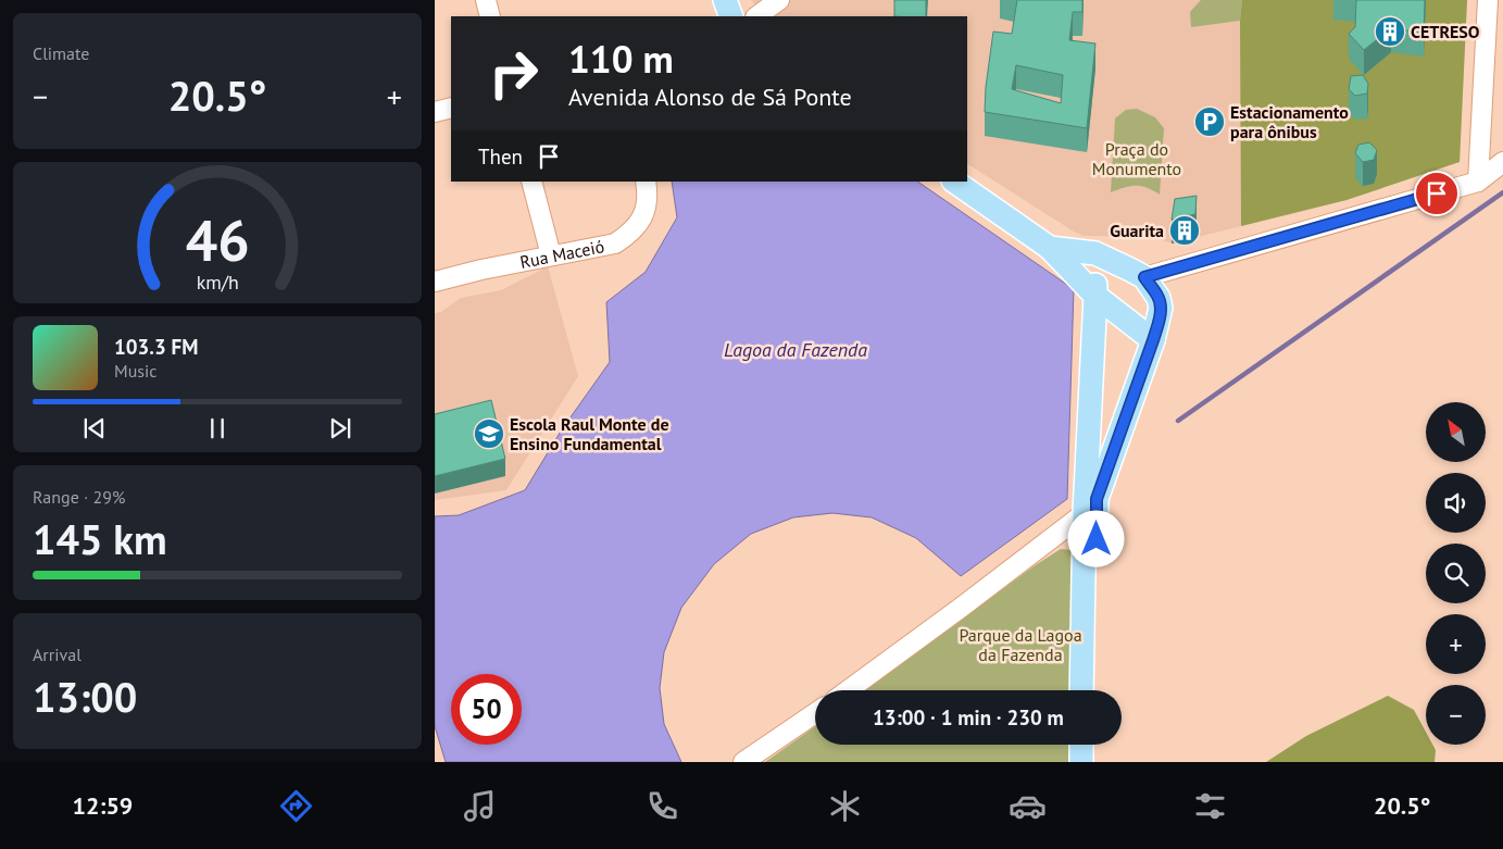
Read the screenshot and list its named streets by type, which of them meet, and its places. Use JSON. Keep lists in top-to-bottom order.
{
  "streets": {
    "street": ["Rua Maceió"]
  },
  "water": ["Lagoa da Fazenda"],
  "parks": ["Praça do Monumento", "Parque da Lagoa da Fazenda"],
  "places": {
    "building": ["CETRESO", "Guarita"],
    "parking": ["Estacionamento para ônibus"],
    "school or university": ["Escola Raul Monte de Ensino Fundamental"]
  },
  "north": "top left",
  "page": {
    "tile": [
      "Climate",
      ["Range · 29%", "145 km"],
      ["Arrival", "13:00"]
    ],
    "turn": ["110 m", "Avenida Alonso de Sá Ponte"],
    "heat": ["−", "20.5°", "+"],
    "then": "Then",
    "song": ["103.3 FM", "Music"],
    "map_buttons": ["+", "−"],
    "limit": "50",
    "trip": "13:00 · 1 min · 230 m",
    "tabs": ["12:59", "20.5°"],
    "gauge": ["46", "km/h"]
  }
}
